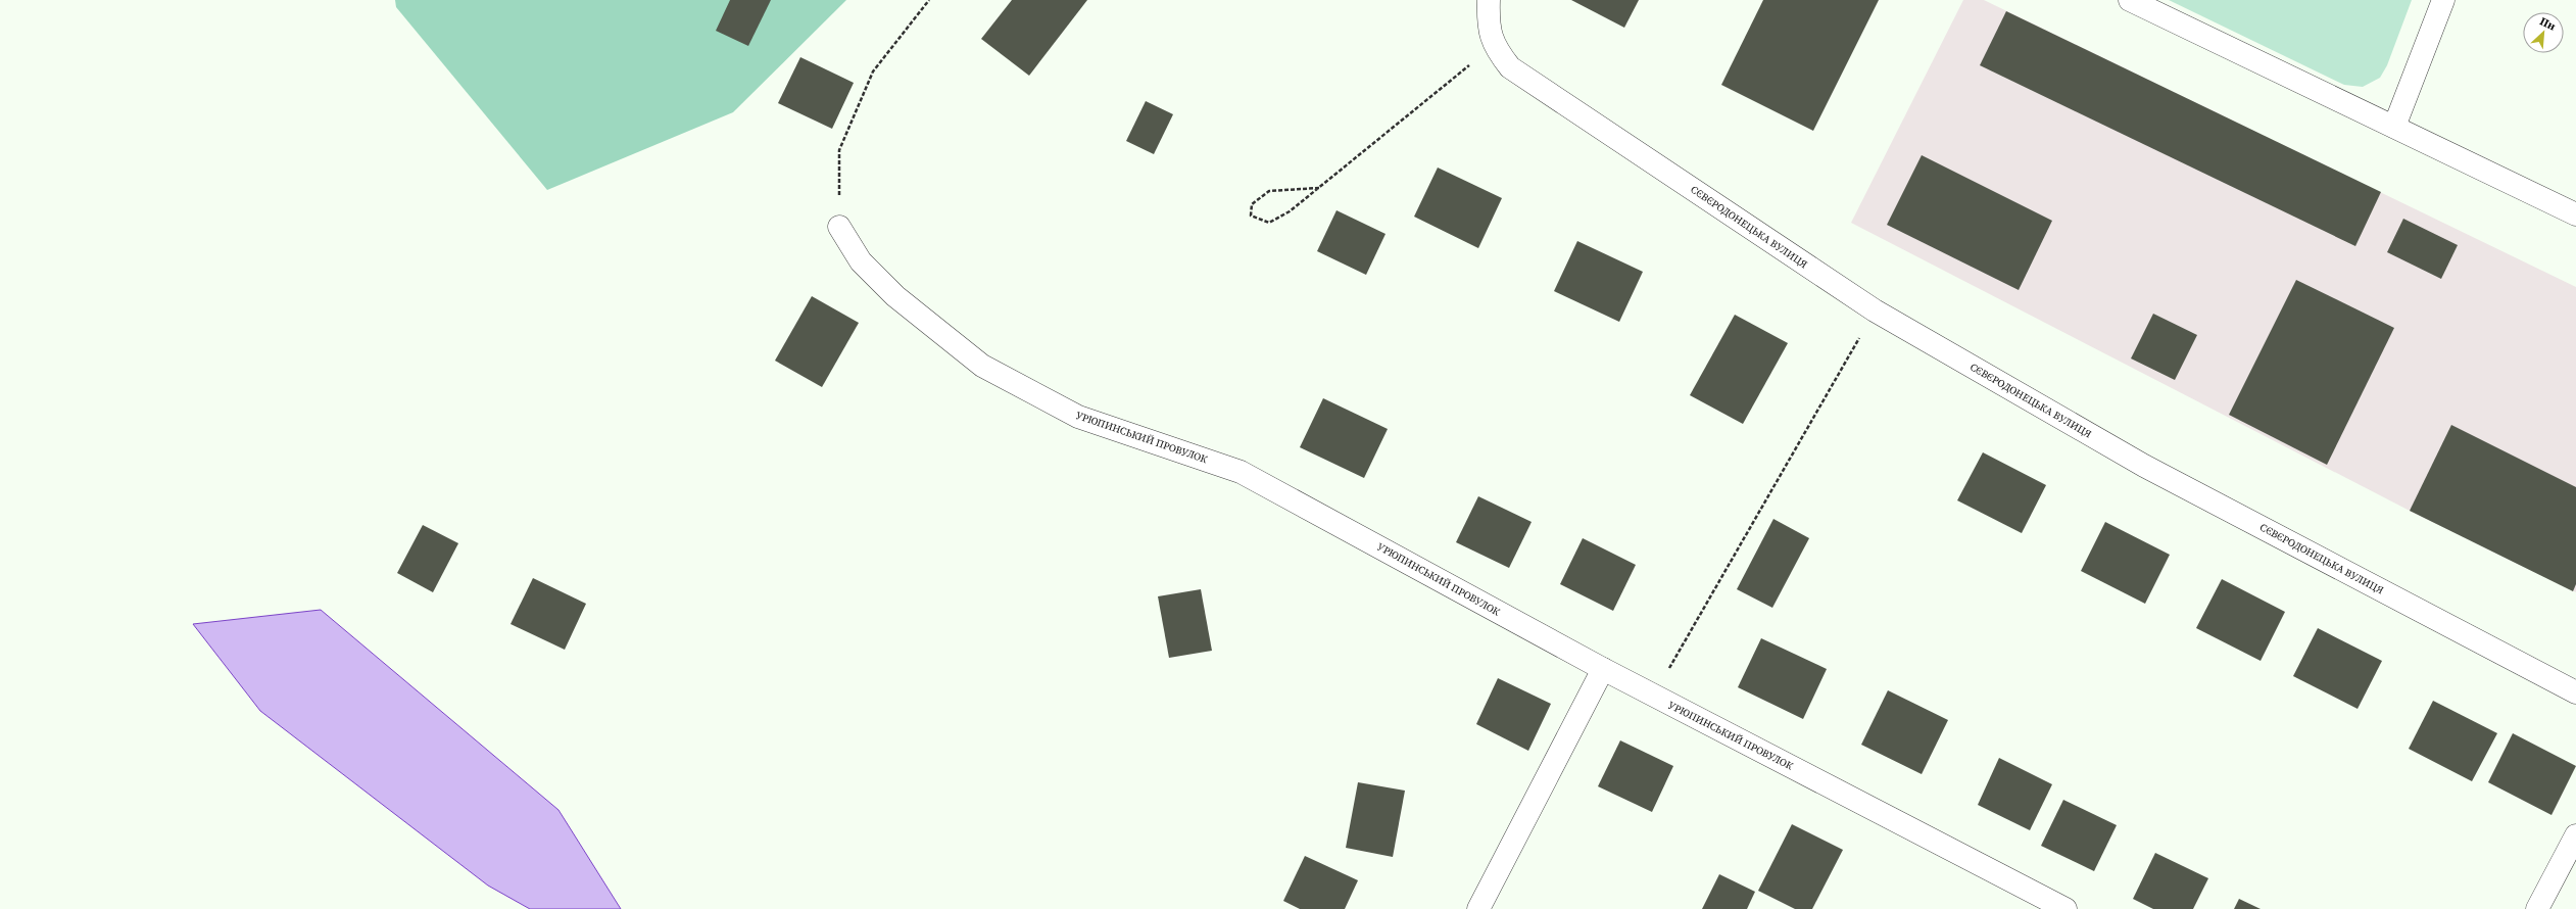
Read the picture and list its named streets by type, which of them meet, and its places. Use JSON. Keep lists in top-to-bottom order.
{
  "streets": {
    "street": ["СЄВЄРОДОНЕЦЬКА ВУЛИЦЯ", "УРЮПИНСЬКИЙ ПРОВУЛОК"]
  },
  "north": "top right"
}
